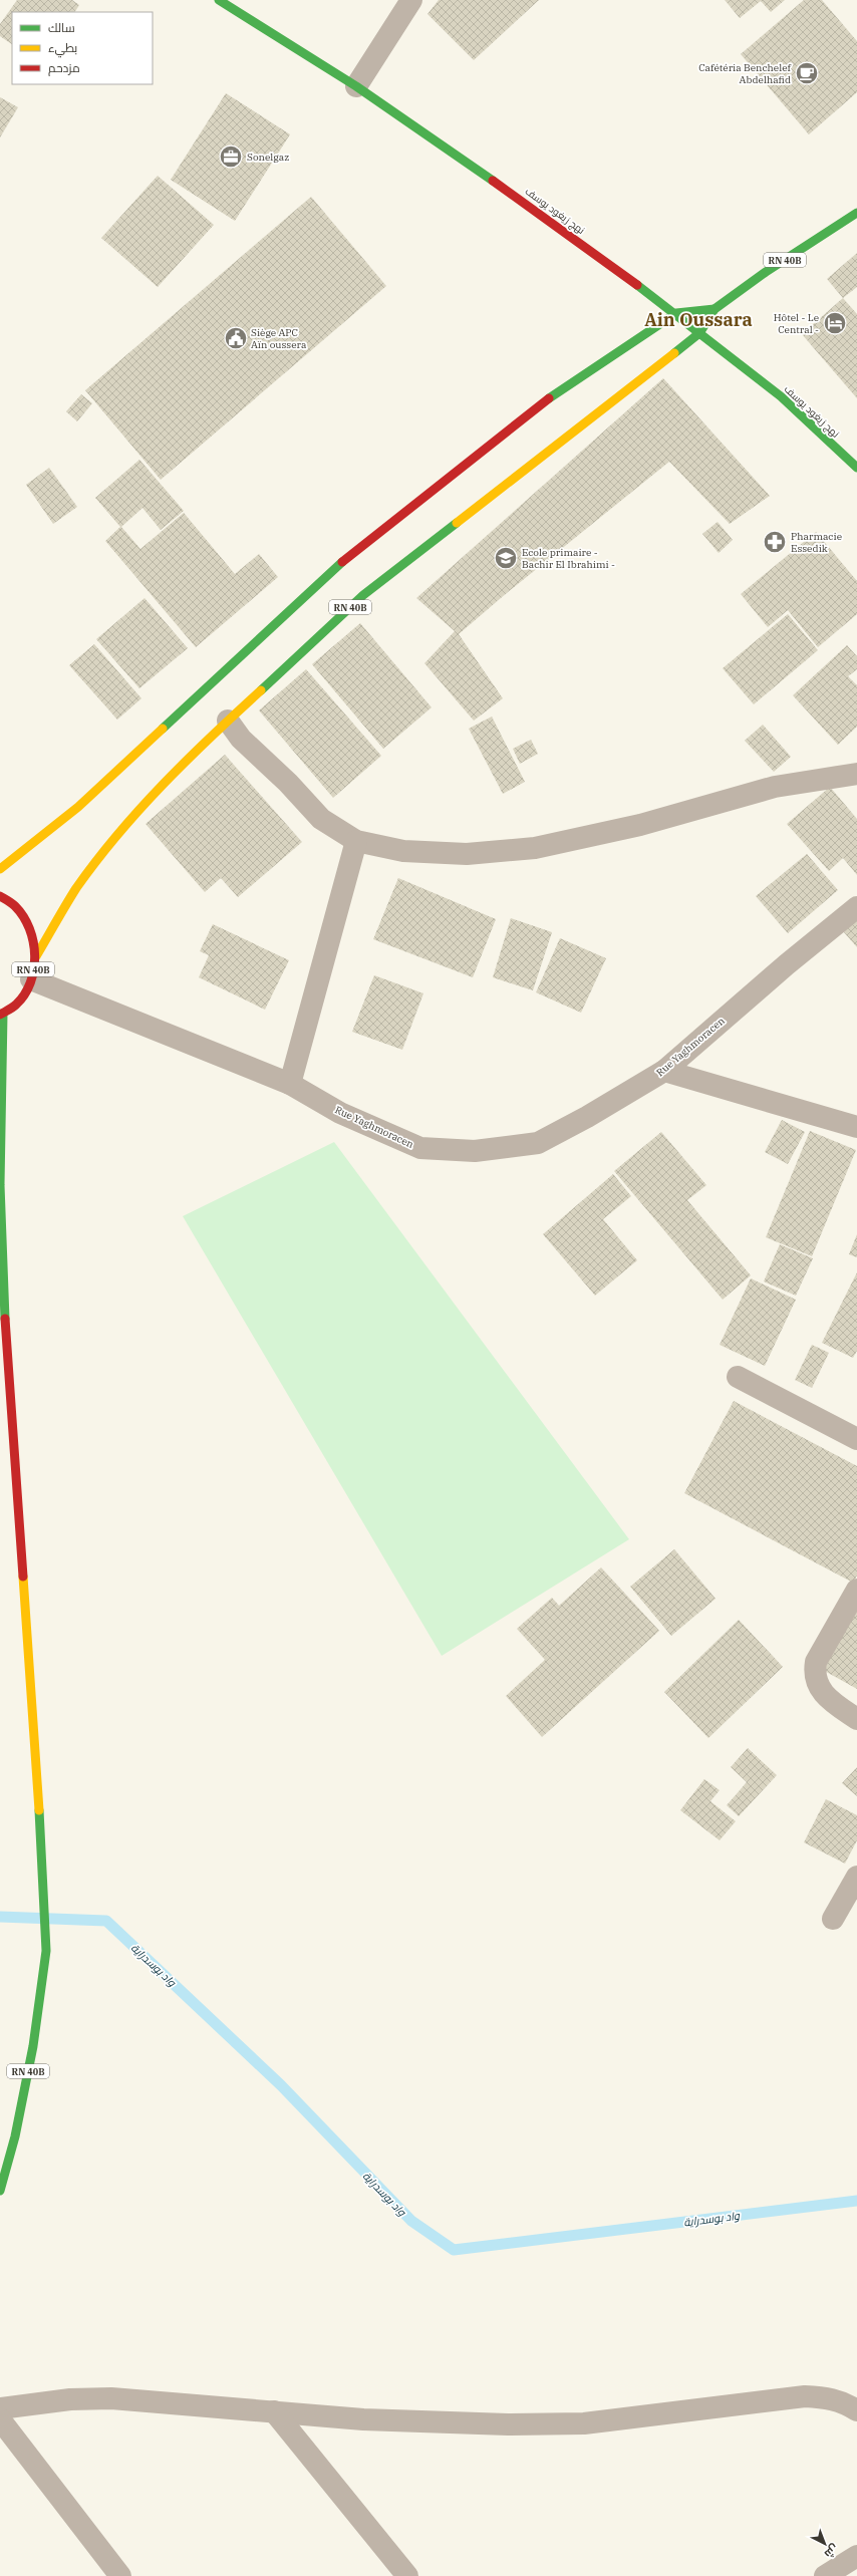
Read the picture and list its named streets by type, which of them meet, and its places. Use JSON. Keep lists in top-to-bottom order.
{
  "streets": {
    "main road": ["نهج زيغود يوسف", "RN 40B"],
    "street": ["Rue Yaghmoracen"]
  },
  "crossings": [
    ["نهج زيغود يوسف", "RN 40B"],
    ["RN 40B", "Rue Yaghmoracen"]
  ],
  "districts": ["Ain Oussara"],
  "water": ["واد بوسدراية"],
  "places": {
    "cafe": ["Cafétéria Benchelef Abdelhafid"],
    "office": ["Sonelgaz"],
    "hotel": ["Hôtel - Le Central -"],
    "public building": ["Siège APC Aïn oussera"],
    "pharmacy": ["Pharmacie Essedik"],
    "school or university": ["Ecole primaire - Bachir El Ibrahimi -"]
  },
  "legend": ["سالك", "بطيء", "مزدحم"],
  "north": "bottom right"
}
